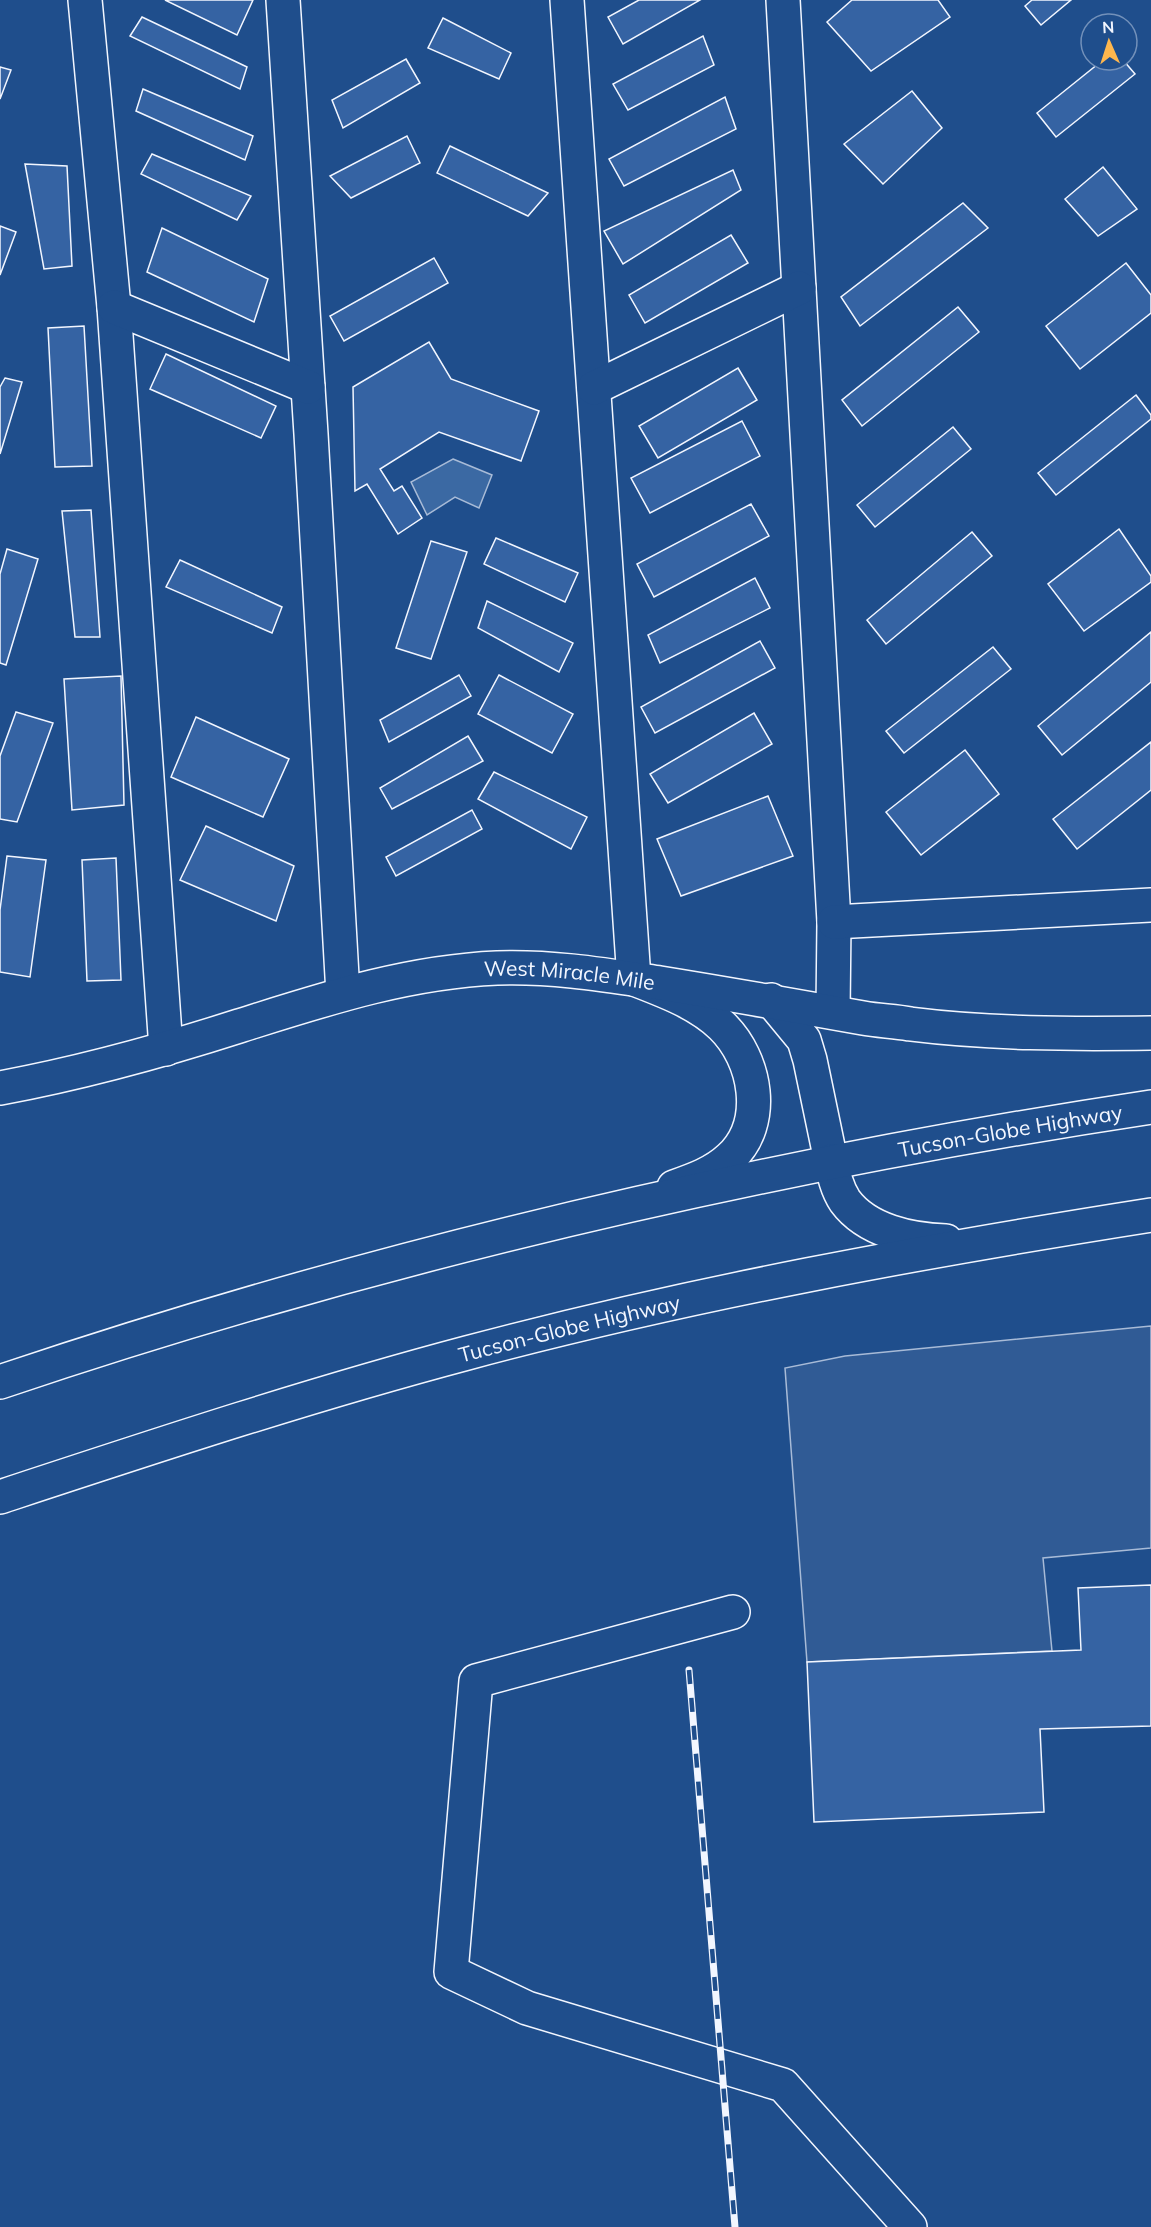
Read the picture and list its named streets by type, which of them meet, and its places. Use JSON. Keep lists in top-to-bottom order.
{
  "streets": {
    "main road": ["West Miracle Mile", "Tucson-Globe Highway"]
  },
  "north": "top"
}
